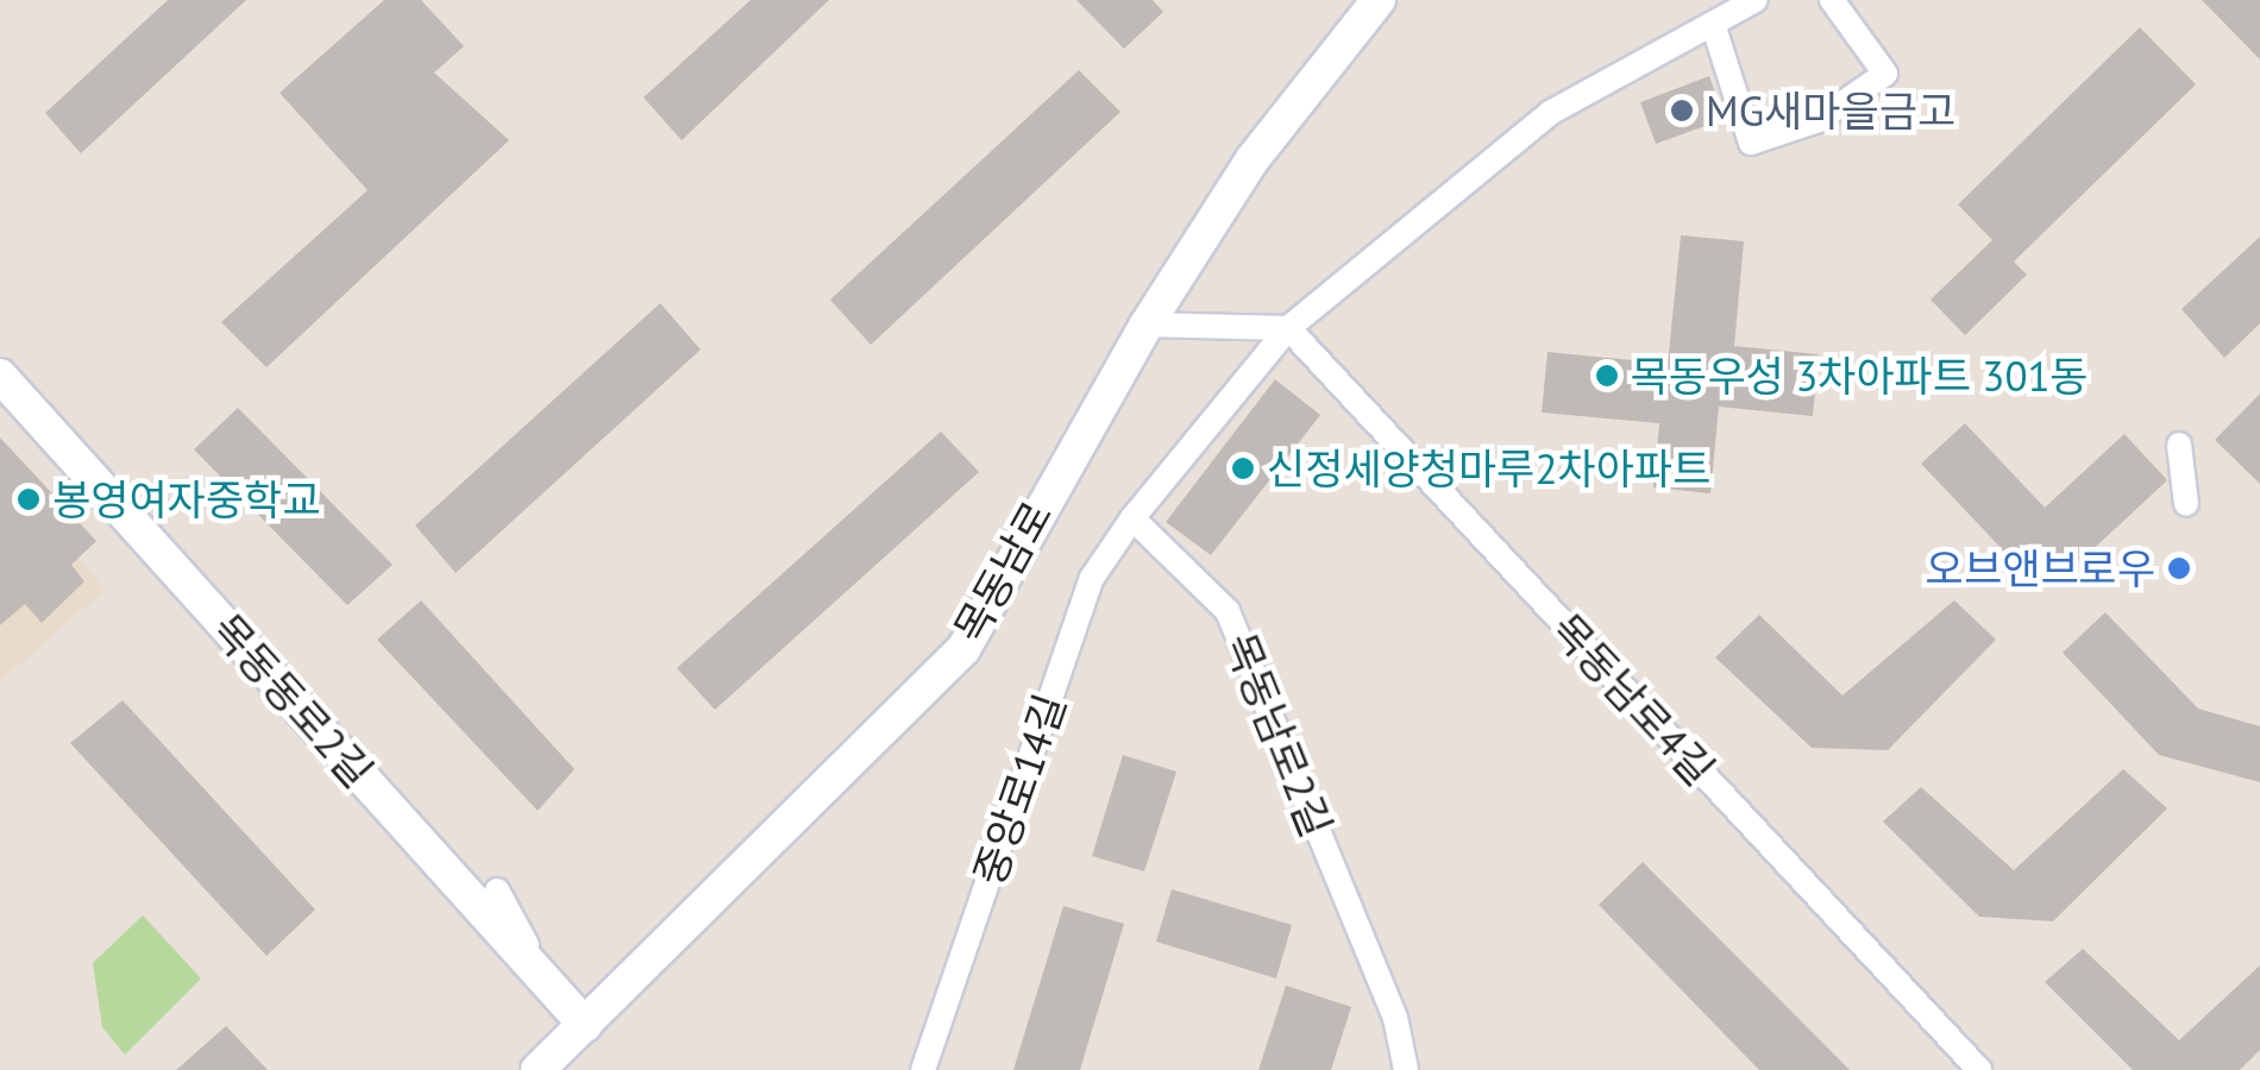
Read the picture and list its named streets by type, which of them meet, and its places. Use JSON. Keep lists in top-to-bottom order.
{
  "streets": {
    "main road": ["목동남로", "목동동로2길"],
    "street": ["목동남로4길", "목동남로2길", "중앙로14길"]
  },
  "crossings": [
    ["목동남로", "목동동로2길"],
    ["목동남로2길", "중앙로14길"]
  ],
  "places": [
    "MG새마을금고",
    "목동우성 3차아파트 301동",
    "신정세양청마루2차아파트",
    "봉영여자중학교",
    "오브앤브로우"
  ]
}
